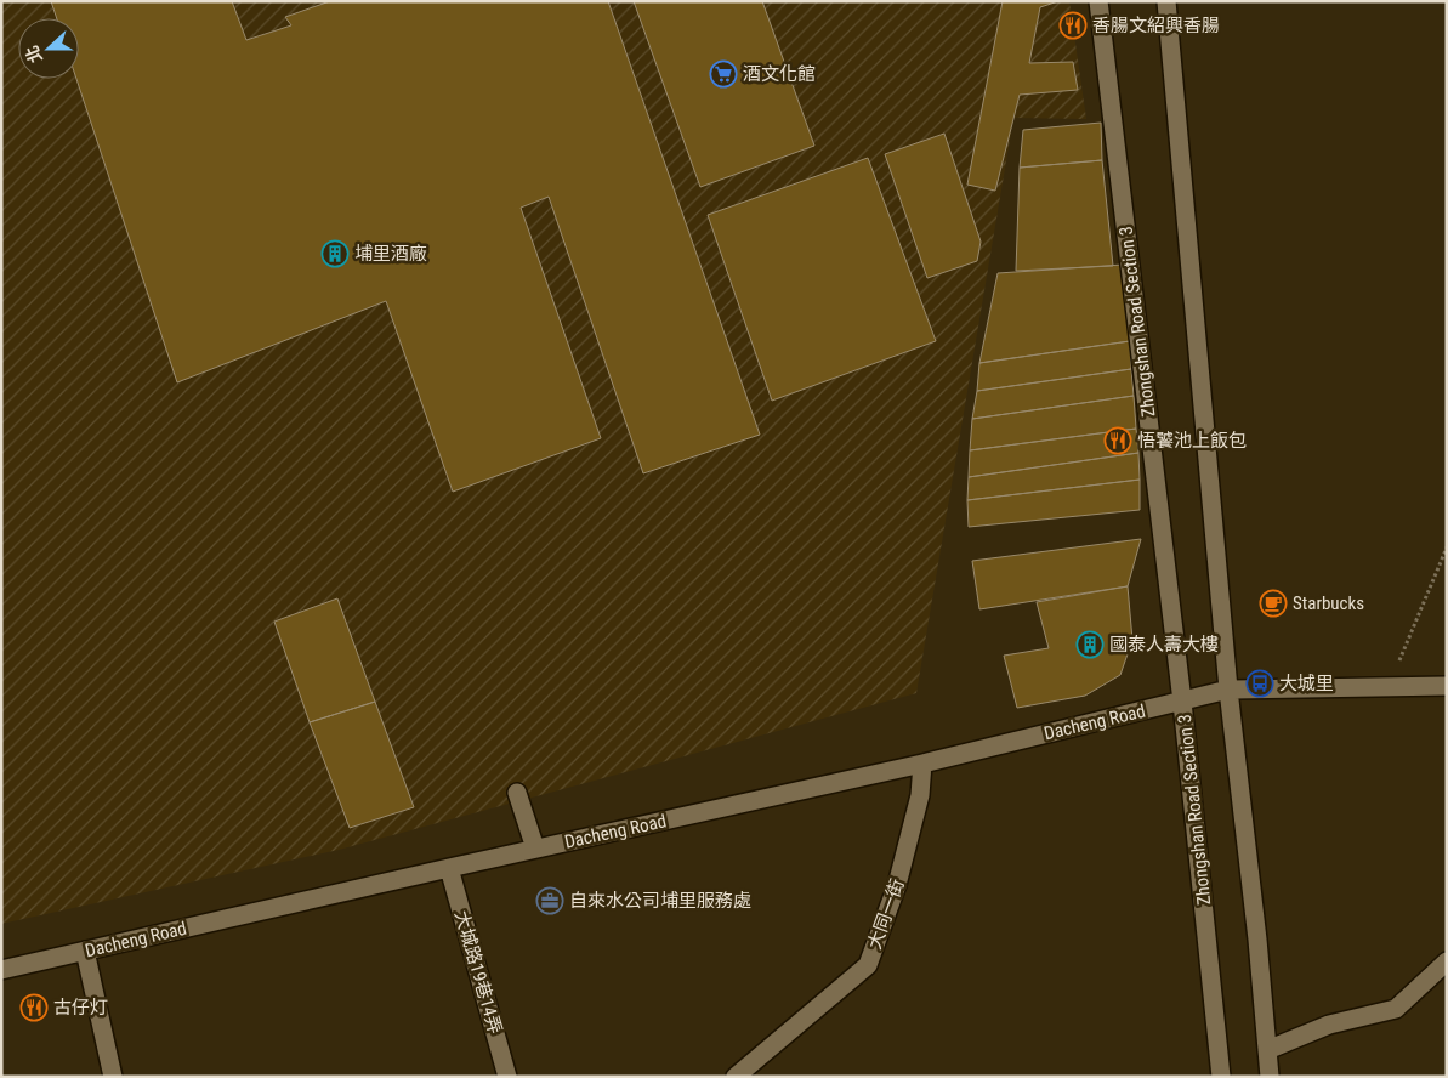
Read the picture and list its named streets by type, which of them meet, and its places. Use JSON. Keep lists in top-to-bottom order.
{
  "streets": {
    "street": [
      "Zhongshan Road Section 3",
      "Dacheng Road",
      "大同一街",
      "大城路19巷14弄"
    ]
  },
  "crossings": [
    ["Zhongshan Road Section 3", "Dacheng Road"],
    ["Dacheng Road", "大同一街"],
    ["Dacheng Road", "大城路19巷14弄"]
  ],
  "places": {
    "restaurant": ["香腸文紹興香腸", "悟饕池上飯包", "古仔灯"],
    "supermarket": ["酒文化館"],
    "building": ["埔里酒廠", "國泰人壽大樓"],
    "cafe": ["Starbucks"],
    "bus stop": ["大城里"],
    "office": ["自來水公司埔里服務處"]
  },
  "north": "left"
}
